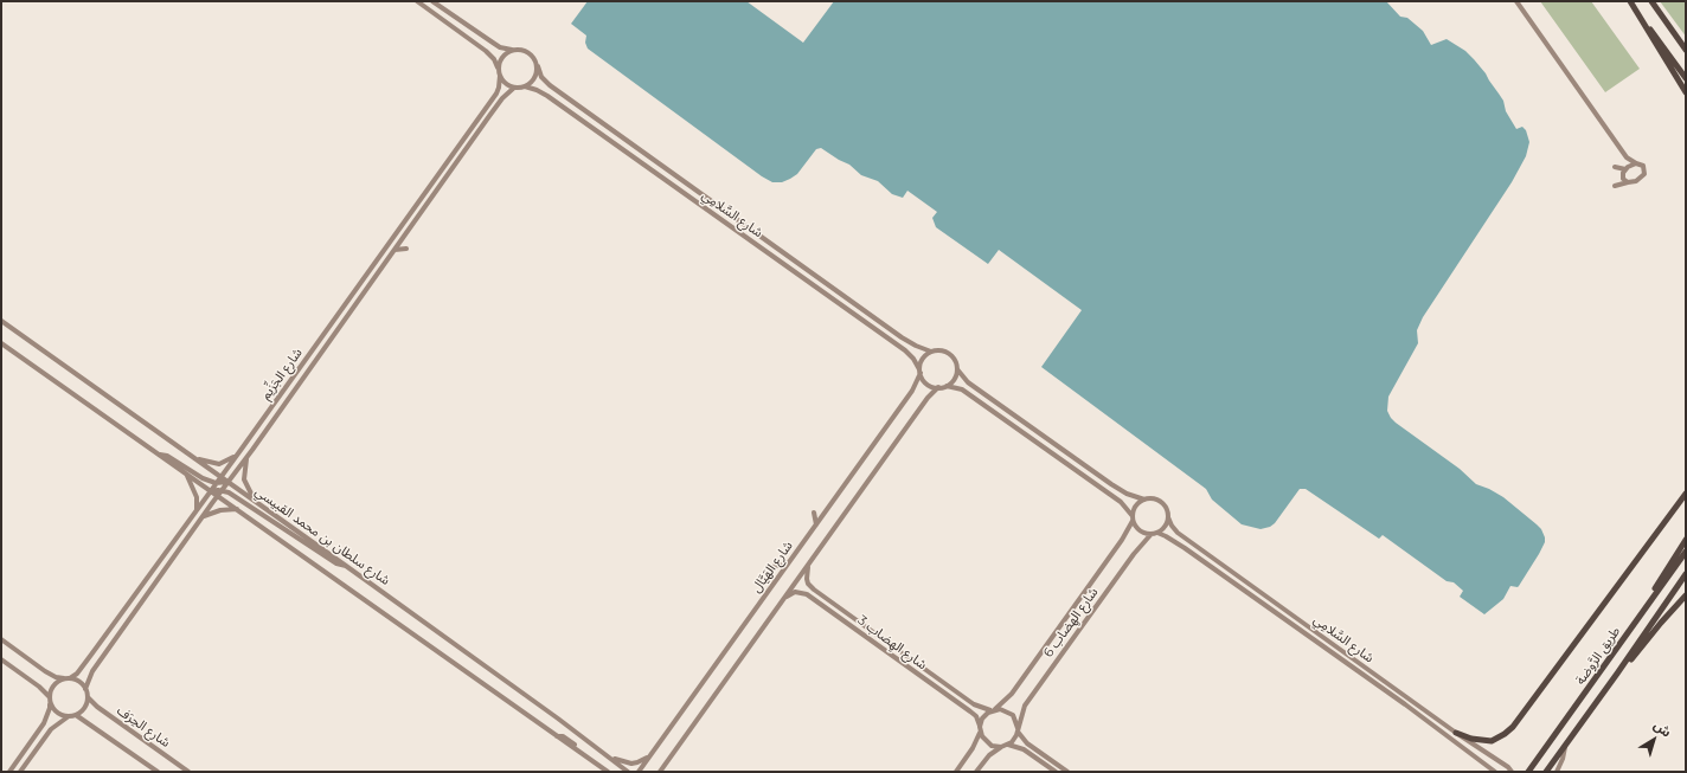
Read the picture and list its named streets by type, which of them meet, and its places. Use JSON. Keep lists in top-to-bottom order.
{
  "streets": {
    "highway": ["طريق الرَّوضة"],
    "street": [
      "شارع السَّلامِي",
      "شارع الجَزِّيم",
      "شارع سلطان بن محمد القبيسي",
      "شارع الهَيَّال",
      "شارع الهِضاب 6",
      "شارع الهِضاب 3",
      "شارع الحِرَف"
    ]
  },
  "crossings": [
    ["شارع السَّلامِي", "شارع الجَزِّيم"],
    ["شارع السَّلامِي", "شارع الهَيَّال"],
    ["شارع السَّلامِي", "شارع الهِضاب 6"],
    ["شارع الجَزِّيم", "شارع سلطان بن محمد القبيسي"],
    ["شارع الجَزِّيم", "شارع الحِرَف"],
    ["شارع الهِضاب 6", "شارع الهِضاب 3"]
  ],
  "north": "top right"
}
